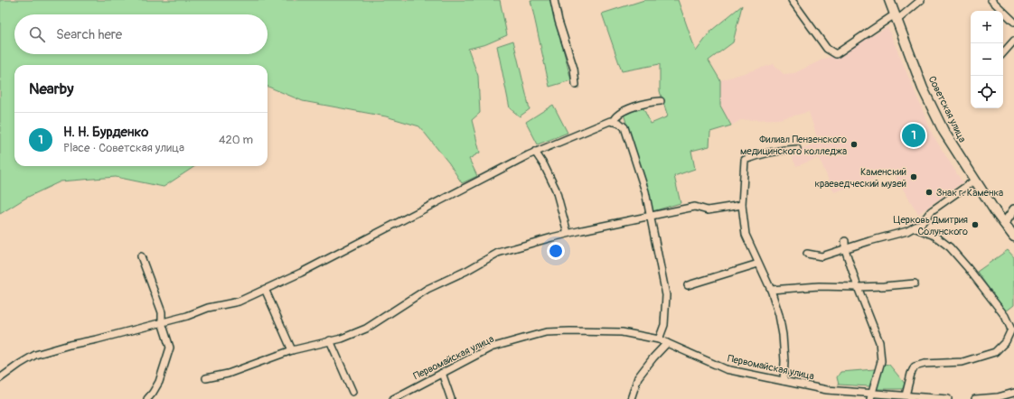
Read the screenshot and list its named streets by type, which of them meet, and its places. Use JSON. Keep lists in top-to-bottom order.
{
  "streets": {
    "main road": ["Советская улица"],
    "street": ["Первомайская улица"]
  },
  "places": [
    "Филиал Пензенского медицинского колледжа",
    "Каменский краеведческий музей",
    "Знак г. Каменка",
    "Церковь Дмитрия Солунского"
  ],
  "page": {
    "map_buttons": ["+", "−"],
    "search": "Search here",
    "heading": "Nearby",
    "list": [
      {
        "mark": "1",
        "name": "Н. Н. Бурденко",
        "note": "Place · Советская улица",
        "value": "420 m"
      }
    ],
    "pins": "1"
  }
}
